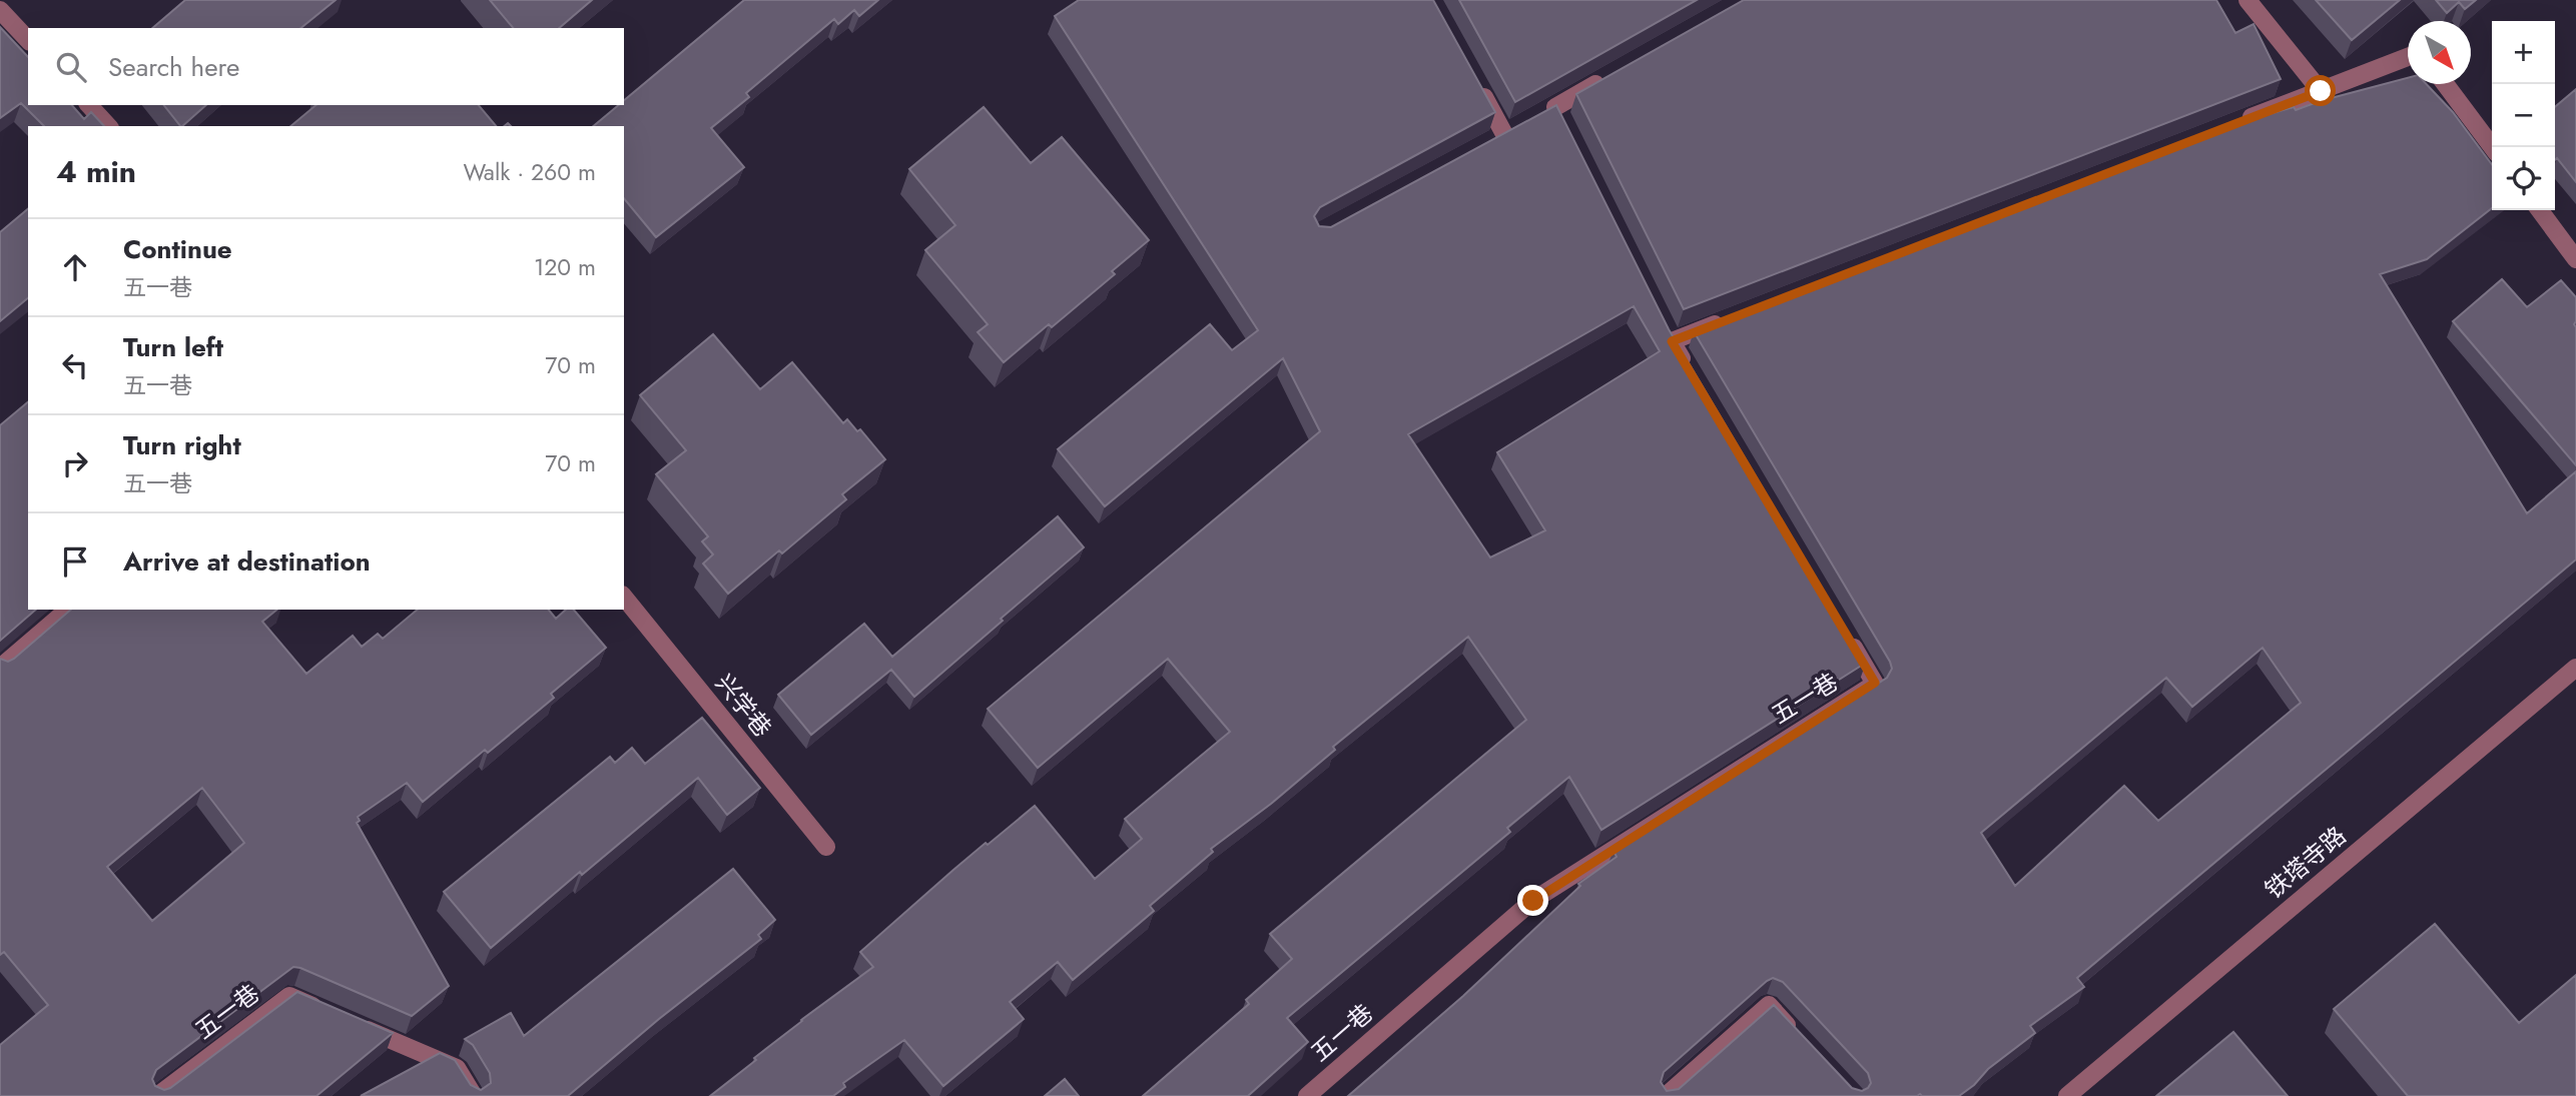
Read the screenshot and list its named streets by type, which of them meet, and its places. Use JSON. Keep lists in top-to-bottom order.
{
  "streets": {
    "street": ["五一巷", "兴学巷", "铁塔寺路"]
  },
  "north": "bottom right",
  "page": {
    "map_buttons": ["+", "−"],
    "search": "Search here",
    "heading": ["4 min", "Walk · 260 m"],
    "list": [
      ["Continue", "五一巷", "120 m"],
      ["Turn left", "五一巷", "70 m"],
      ["Turn right", "五一巷", "70 m"],
      "Arrive at destination"
    ]
  }
}
